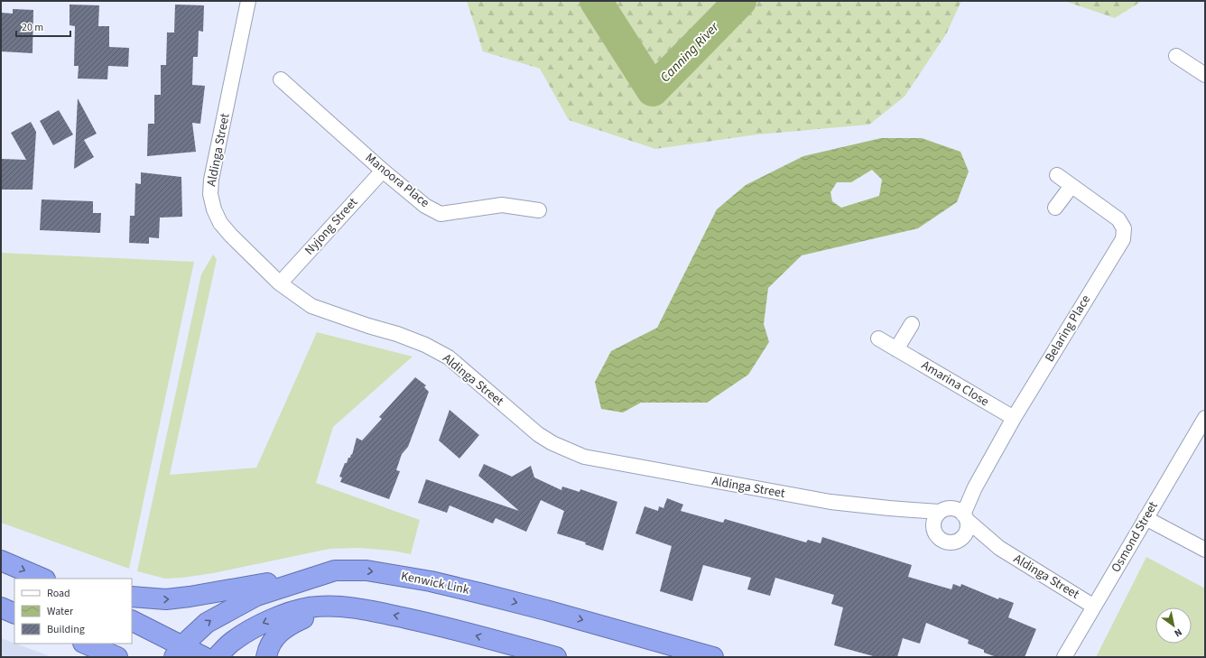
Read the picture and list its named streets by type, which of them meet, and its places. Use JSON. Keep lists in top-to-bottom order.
{
  "streets": {
    "highway": ["Kenwick Link"],
    "street": [
      "Aldinga Street",
      "Manoora Place",
      "Nyjong Street",
      "Belaring Place",
      "Amarina Close",
      "Osmond Street"
    ]
  },
  "crossings": [
    ["Aldinga Street", "Nyjong Street"],
    ["Aldinga Street", "Belaring Place"],
    ["Aldinga Street", "Osmond Street"],
    ["Manoora Place", "Nyjong Street"],
    ["Belaring Place", "Amarina Close"]
  ],
  "water": ["Canning River"],
  "legend": ["Road", "Water", "Building"],
  "scale_bar": "20 m",
  "north": "bottom right"
}
